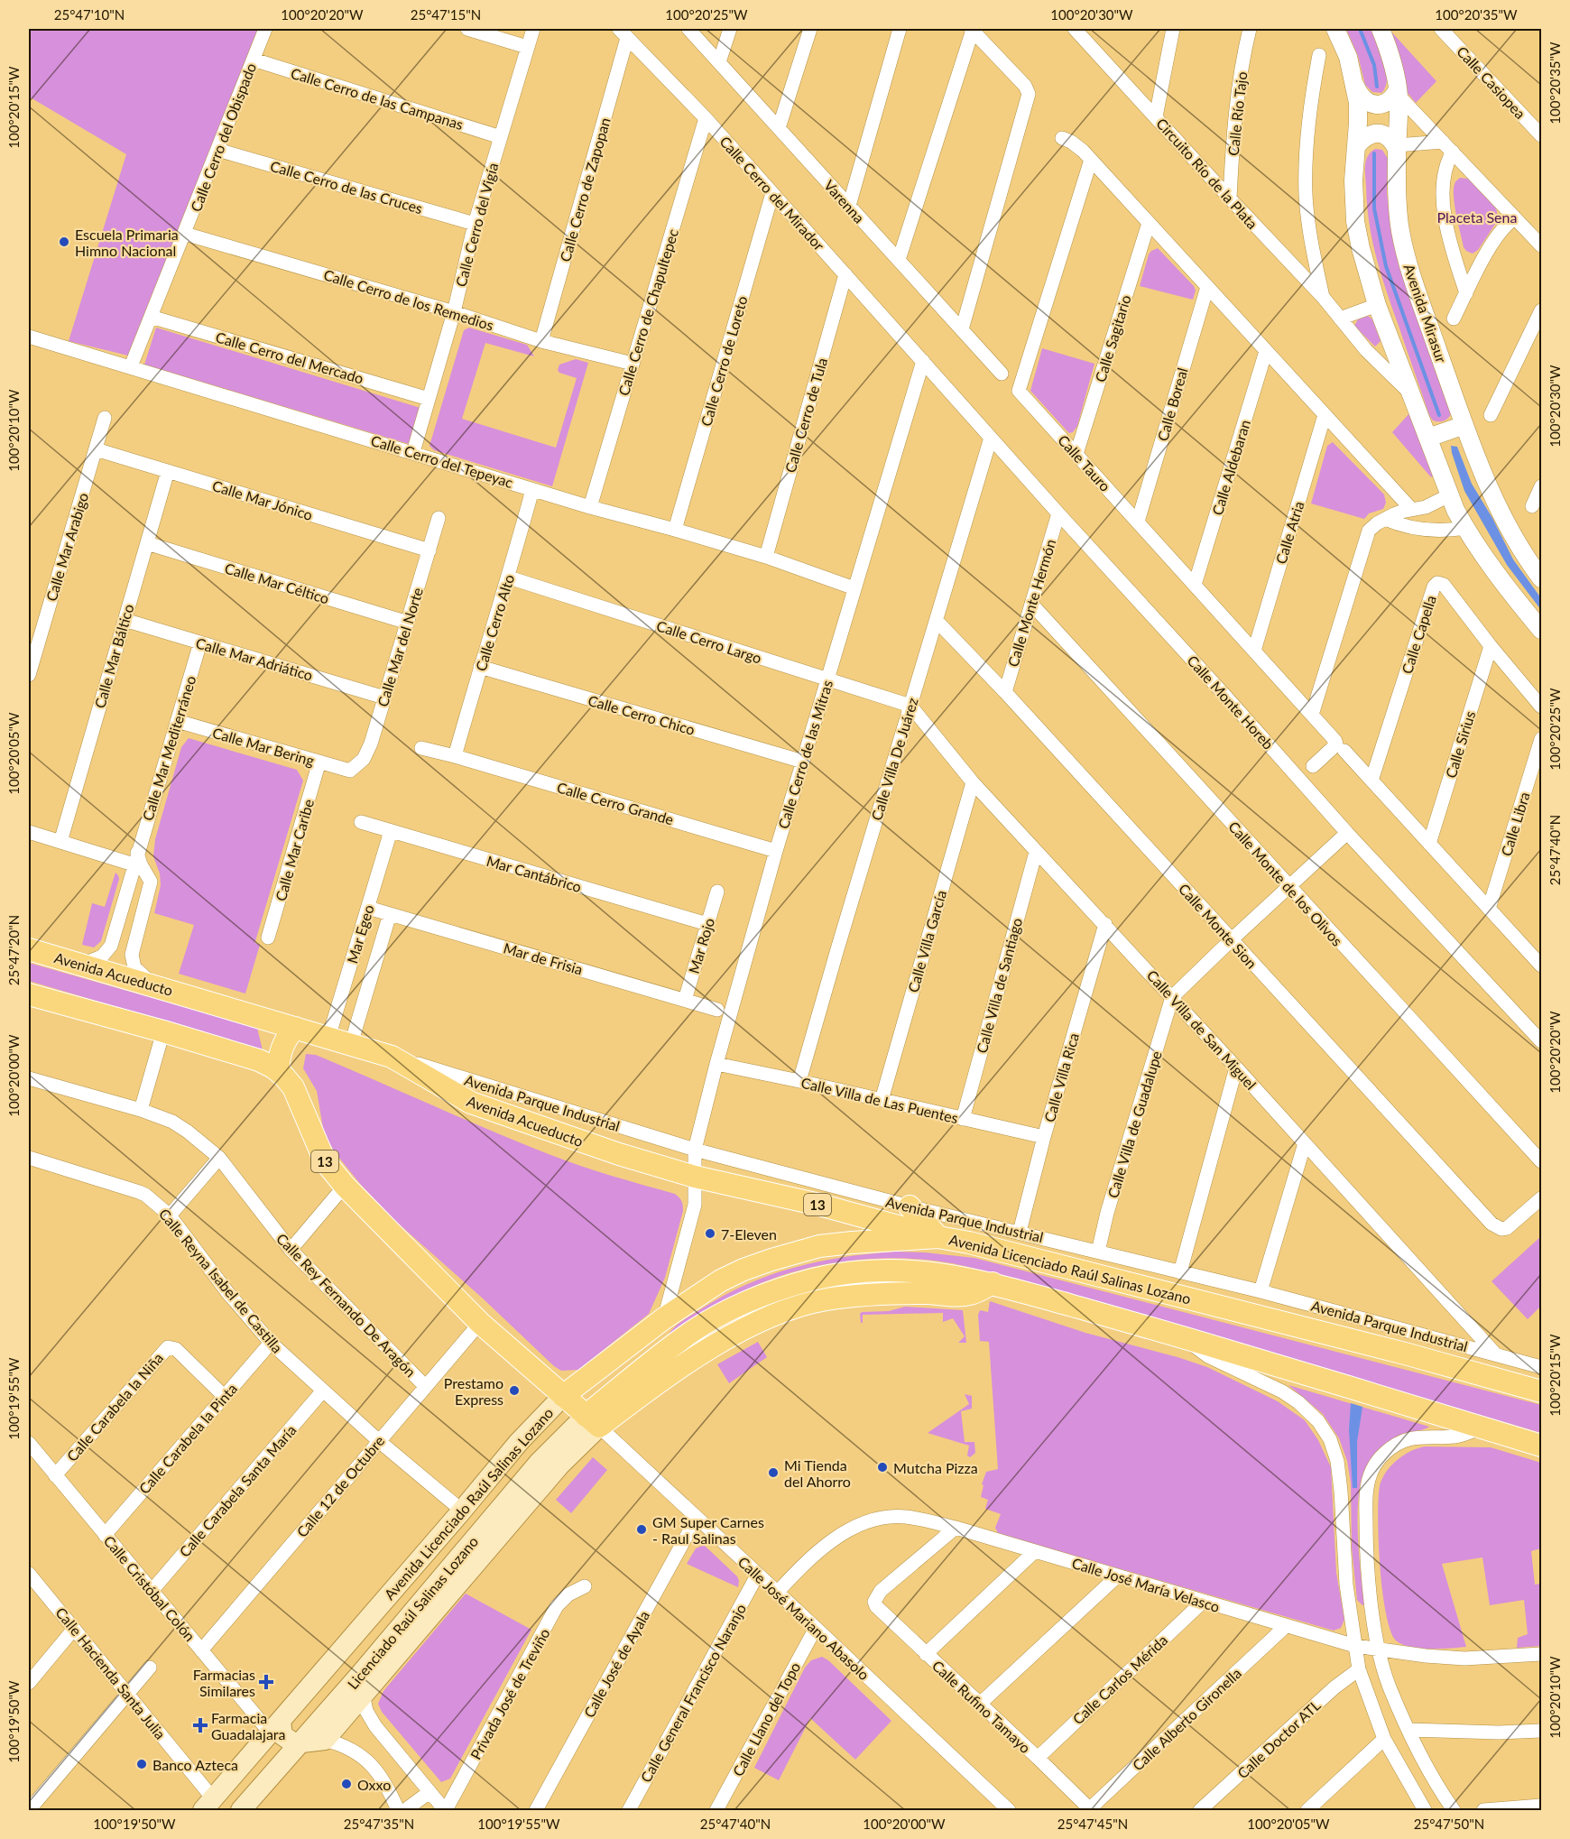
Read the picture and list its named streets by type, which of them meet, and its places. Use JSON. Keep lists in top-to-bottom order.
{
  "streets": {
    "main road": [
      "Avenida Acueducto",
      "13",
      "Avenida Licenciado Raúl Salinas Lozano",
      "Licenciado Raúl Salinas Lozano"
    ],
    "street": [
      "Calle Casiopea",
      "Calle Cerro de las Campanas",
      "Calle Río Tajo",
      "Calle Cerro del Obispado",
      "Circuito Río de la Plata",
      "Calle Cerro de las Cruces",
      "Calle Cerro de Zapopan",
      "Calle Cerro del Mirador",
      "Varenna",
      "Calle Cerro del Vigía",
      "Calle Cerro de los Remedios",
      "Calle Cerro de Chapultepec",
      "Avenida Mirasur",
      "Calle Sagitario",
      "Calle Cerro del Mercado",
      "Calle Cerro de Loreto",
      "Calle Boreal",
      "Calle Cerro de Tula",
      "Calle Cerro del Tepeyac",
      "Calle Tauro",
      "Calle Aldebaran",
      "Calle Mar Jónico",
      "Calle Atria",
      "Calle Mar Arabigo",
      "Calle Mar Céltico",
      "Calle Monte Hermón",
      "Calle Cerro Alto",
      "Calle Capella",
      "Calle Cerro Largo",
      "Calle Mar del Norte",
      "Calle Mar Báltico",
      "Calle Mar Adriático",
      "Calle Monte Horeb",
      "Calle Cerro Chico",
      "Calle Sirius",
      "Calle Mar Bering",
      "Calle Mar Mediterráneo",
      "Calle Cerro de las Mitras",
      "Calle Villa De Juárez",
      "Calle Cerro Grande",
      "Calle Libra",
      "Calle Mar Caribe",
      "Mar Cantábrico",
      "Calle Monte de los Olivos",
      "Calle Monte Sion",
      "Mar Egeo",
      "Calle Villa García",
      "Mar Rojo",
      "Mar de Frisia",
      "Calle Villa de Santiago",
      "Calle Villa de San Miguel",
      "Calle Villa Rica",
      "Calle Villa de Las Puentes",
      "Avenida Parque Industrial",
      "Calle Villa de Guadalupe",
      "Calle Reyna Isabel de Castilla",
      "Calle Rey Fernando De Aragón",
      "Calle Carabela la Niña",
      "Calle Carabela la Pinta",
      "Calle 12 de Octubre",
      "Calle Carabela Santa María",
      "Calle José María Velasco",
      "Calle Cristóbal Colón",
      "Calle José Mariano Abasolo",
      "Calle José de Ayala",
      "Calle Hacienda Santa Julia",
      "Calle Carlos Mérida",
      "Calle General Francisco Naranjo",
      "Privada José de Treviño",
      "Calle Rufino Tamayo",
      "Calle Llano del Topo",
      "Calle Alberto Gironella",
      "Calle Doctor ATL"
    ]
  },
  "crossings": [
    ["Calle Cerro de las Campanas", "Calle Cerro del Obispado"],
    ["Calle Cerro de las Campanas", "Calle Cerro del Vigía"],
    ["Calle Río Tajo", "Circuito Río de la Plata"],
    ["Calle Cerro del Obispado", "Calle Cerro de las Cruces"],
    ["Calle Cerro del Obispado", "Calle Cerro de los Remedios"],
    ["Calle Cerro del Obispado", "Calle Cerro del Mercado"],
    ["Calle Cerro del Obispado", "Calle Cerro del Tepeyac"],
    ["Calle Cerro de las Cruces", "Calle Cerro del Vigía"],
    ["Calle Cerro de Zapopan", "Calle Cerro del Mirador"],
    ["Calle Cerro de Zapopan", "Calle Cerro de los Remedios"],
    ["Calle Cerro del Mirador", "Calle Cerro de Chapultepec"],
    ["Calle Cerro del Mirador", "Calle Cerro de Loreto"],
    ["Calle Cerro del Mirador", "Calle Cerro de Tula"],
    ["Calle Cerro del Mirador", "Calle Monte Horeb"],
    ["Calle Cerro del Mirador", "Calle Cerro de las Mitras"],
    ["Calle Cerro del Vigía", "Calle Cerro de los Remedios"],
    ["Calle Cerro del Vigía", "Calle Cerro del Mercado"],
    ["Calle Cerro del Vigía", "Calle Cerro del Tepeyac"],
    ["Calle Cerro de los Remedios", "Calle Cerro de Chapultepec"],
    ["Calle Cerro de Chapultepec", "Calle Cerro del Tepeyac"],
    ["Calle Sagitario", "Calle Tauro"],
    ["Calle Cerro de Loreto", "Calle Cerro del Tepeyac"],
    ["Calle Boreal", "Calle Tauro"],
    ["Calle Cerro de Tula", "Calle Cerro del Tepeyac"],
    ["Calle Cerro del Tepeyac", "Calle Cerro Alto"],
    ["Calle Cerro del Tepeyac", "Calle Cerro de las Mitras"],
    ["Calle Tauro", "Calle Aldebaran"],
    ["Calle Tauro", "Calle Atria"],
    ["Calle Mar Jónico", "Calle Mar Arabigo"],
    ["Calle Mar Jónico", "Calle Mar del Norte"],
    ["Calle Mar Jónico", "Calle Mar Báltico"],
    ["Calle Mar Céltico", "Calle Mar del Norte"],
    ["Calle Mar Céltico", "Calle Mar Báltico"],
    ["Calle Monte Hermón", "Calle Monte Horeb"],
    ["Calle Monte Hermón", "Calle Monte de los Olivos"],
    ["Calle Monte Hermón", "Calle Monte Sion"],
    ["Calle Cerro Alto", "Calle Cerro Largo"],
    ["Calle Cerro Alto", "Calle Cerro Chico"],
    ["Calle Cerro Alto", "Calle Cerro Grande"],
    ["Calle Capella", "Calle Sirius"],
    ["Calle Cerro Largo", "Calle Cerro de las Mitras"],
    ["Calle Cerro Largo", "Calle Villa De Juárez"],
    ["Calle Cerro Largo", "Calle Villa de San Miguel"],
    ["Calle Mar del Norte", "Calle Mar Adriático"],
    ["Calle Mar del Norte", "Calle Mar Bering"],
    ["Calle Mar Báltico", "Calle Mar Adriático"],
    ["Calle Mar Adriático", "Calle Mar Mediterráneo"],
    ["Calle Monte Horeb", "Calle Cerro de las Mitras"],
    ["Calle Monte Horeb", "Calle Villa De Juárez"],
    ["Calle Cerro Chico", "Calle Cerro de las Mitras"],
    ["Calle Mar Bering", "Calle Mar Mediterráneo"],
    ["Calle Mar Bering", "Calle Mar Caribe"],
    ["Calle Mar Mediterráneo", "Avenida Acueducto"],
    ["Calle Cerro de las Mitras", "Calle Cerro Grande"],
    ["Calle Cerro de las Mitras", "Avenida Acueducto"],
    ["Calle Cerro de las Mitras", "Calle Villa de Las Puentes"],
    ["Calle Cerro de las Mitras", "Avenida Parque Industrial"],
    ["Calle Cerro de las Mitras", "Avenida Licenciado Raúl Salinas Lozano"],
    ["Calle Villa De Juárez", "Calle Monte Sion"],
    ["Calle Villa De Juárez", "Calle Villa de San Miguel"],
    ["Calle Villa De Juárez", "Calle Villa de Las Puentes"],
    ["Mar Cantábrico", "Mar Egeo"],
    ["Mar Cantábrico", "Mar Rojo"],
    ["Mar Egeo", "Mar de Frisia"],
    ["Mar Egeo", "Avenida Acueducto"],
    ["Calle Villa García", "Calle Villa de San Miguel"],
    ["Calle Villa García", "Calle Villa de Las Puentes"],
    ["Mar Rojo", "Mar de Frisia"],
    ["Avenida Acueducto", "Avenida Parque Industrial"],
    ["Avenida Acueducto", "Avenida Licenciado Raúl Salinas Lozano"],
    ["Calle Villa de Santiago", "Calle Villa de San Miguel"],
    ["Calle Villa de Santiago", "Calle Villa de Las Puentes"],
    ["Calle Villa de San Miguel", "Calle Villa Rica"],
    ["Calle Villa de San Miguel", "Avenida Parque Industrial"],
    ["Calle Villa de San Miguel", "Calle Villa de Guadalupe"],
    ["Calle Villa Rica", "Calle Villa de Las Puentes"],
    ["Calle Villa Rica", "Avenida Parque Industrial"],
    ["Avenida Parque Industrial", "Calle Villa de Guadalupe"],
    ["13", "Avenida Licenciado Raúl Salinas Lozano"],
    ["13", "Calle 12 de Octubre"],
    ["Avenida Licenciado Raúl Salinas Lozano", "Calle Reyna Isabel de Castilla"],
    ["Avenida Licenciado Raúl Salinas Lozano", "Calle Cristóbal Colón"],
    ["Avenida Licenciado Raúl Salinas Lozano", "Calle Hacienda Santa Julia"],
    ["Calle Reyna Isabel de Castilla", "Calle Carabela la Pinta"],
    ["Calle Reyna Isabel de Castilla", "Calle 12 de Octubre"],
    ["Calle Reyna Isabel de Castilla", "Calle Carabela Santa María"],
    ["Calle Rey Fernando De Aragón", "Calle 12 de Octubre"],
    ["Calle Carabela la Niña", "Calle Carabela la Pinta"],
    ["Calle Carabela la Niña", "Calle Cristóbal Colón"],
    ["Calle Carabela la Pinta", "Calle Cristóbal Colón"],
    ["Calle 12 de Octubre", "Calle Cristóbal Colón"],
    ["Calle Carabela Santa María", "Calle Cristóbal Colón"],
    ["Calle José María Velasco", "Calle José Mariano Abasolo"],
    ["Calle José María Velasco", "Calle Carlos Mérida"],
    ["Calle José María Velasco", "Calle Rufino Tamayo"],
    ["Calle José María Velasco", "Calle Alberto Gironella"],
    ["Licenciado Raúl Salinas Lozano", "Calle José Mariano Abasolo"],
    ["Calle José Mariano Abasolo", "Calle José de Ayala"],
    ["Calle José Mariano Abasolo", "Calle General Francisco Naranjo"],
    ["Calle José Mariano Abasolo", "Calle Llano del Topo"],
    ["Calle Carlos Mérida", "Calle Rufino Tamayo"],
    ["Calle Rufino Tamayo", "Calle Alberto Gironella"]
  ],
  "parks": ["Placeta Sena"],
  "places": {
    "other": [
      "Escuela Primaria Himno Nacional",
      "7-Eleven",
      "Prestamo Express",
      "Mutcha Pizza",
      "Mi Tienda del Ahorro",
      "GM Super Carnes - Raul Salinas",
      "Banco Azteca",
      "Oxxo"
    ],
    "health": ["Farmacias Similares", "Farmacia Guadalajara"]
  },
  "coordinates": [
    "25°47'10\"N",
    "100°20'20\"W",
    "25°47'15\"N",
    "100°20'25\"W",
    "100°20'30\"W",
    "100°20'35\"W",
    "100°20'15\"W",
    "100°20'10\"W",
    "100°20'05\"W",
    "25°47'40\"N",
    "25°47'20\"N",
    "100°20'00\"W",
    "100°19'55\"W",
    "100°19'50\"W",
    "25°47'35\"N",
    "25°47'45\"N",
    "25°47'50\"N"
  ]
}
